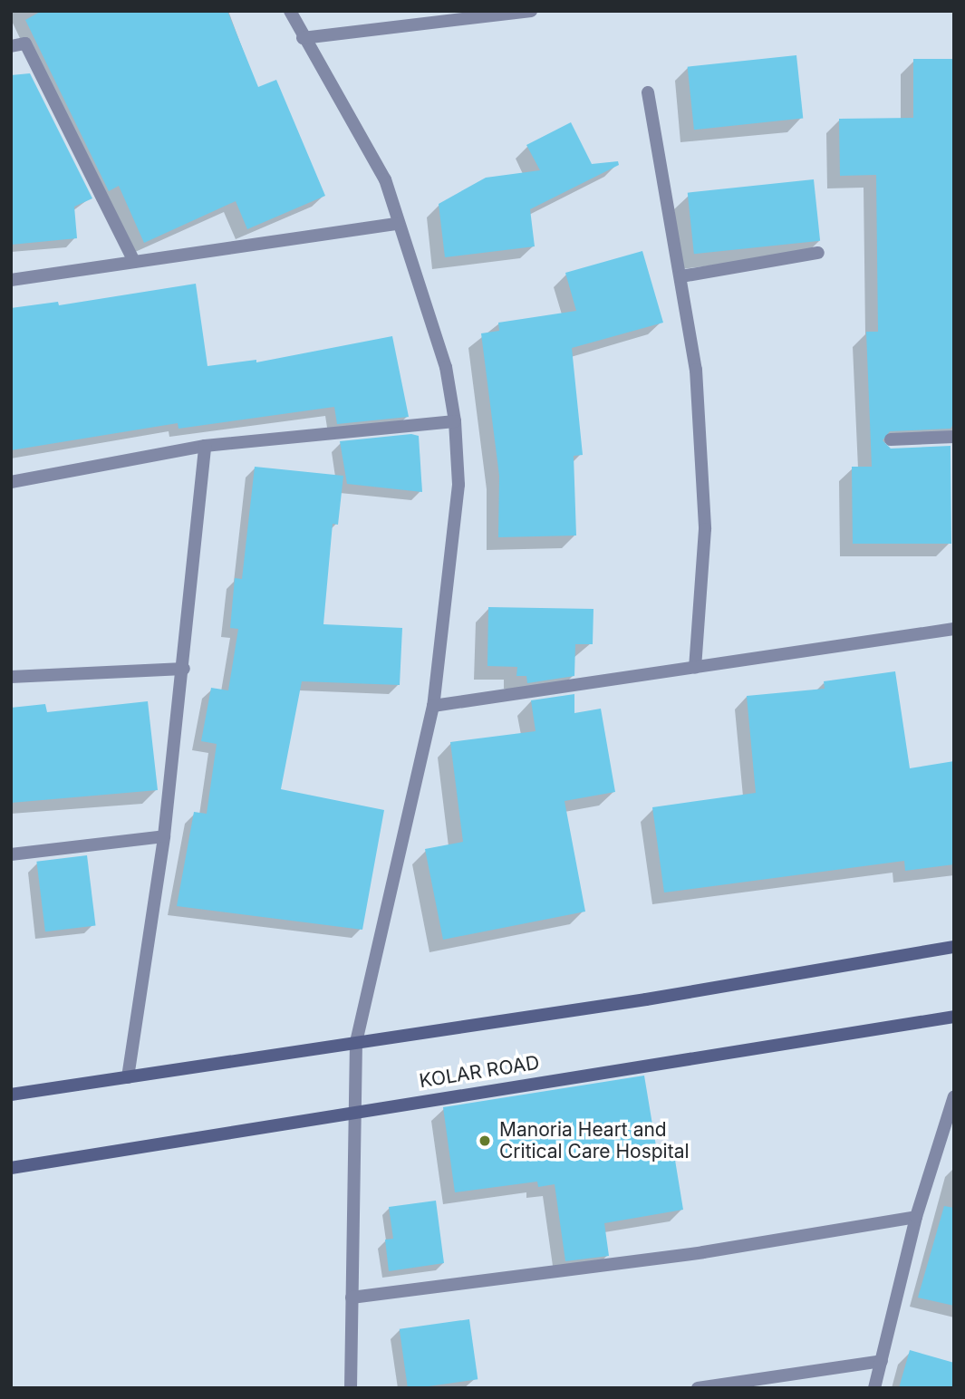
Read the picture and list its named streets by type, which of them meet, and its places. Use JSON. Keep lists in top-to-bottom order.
{
  "streets": {
    "main road": ["KOLAR ROAD"]
  },
  "places": ["Manoria Heart and Critical Care Hospital"]
}
